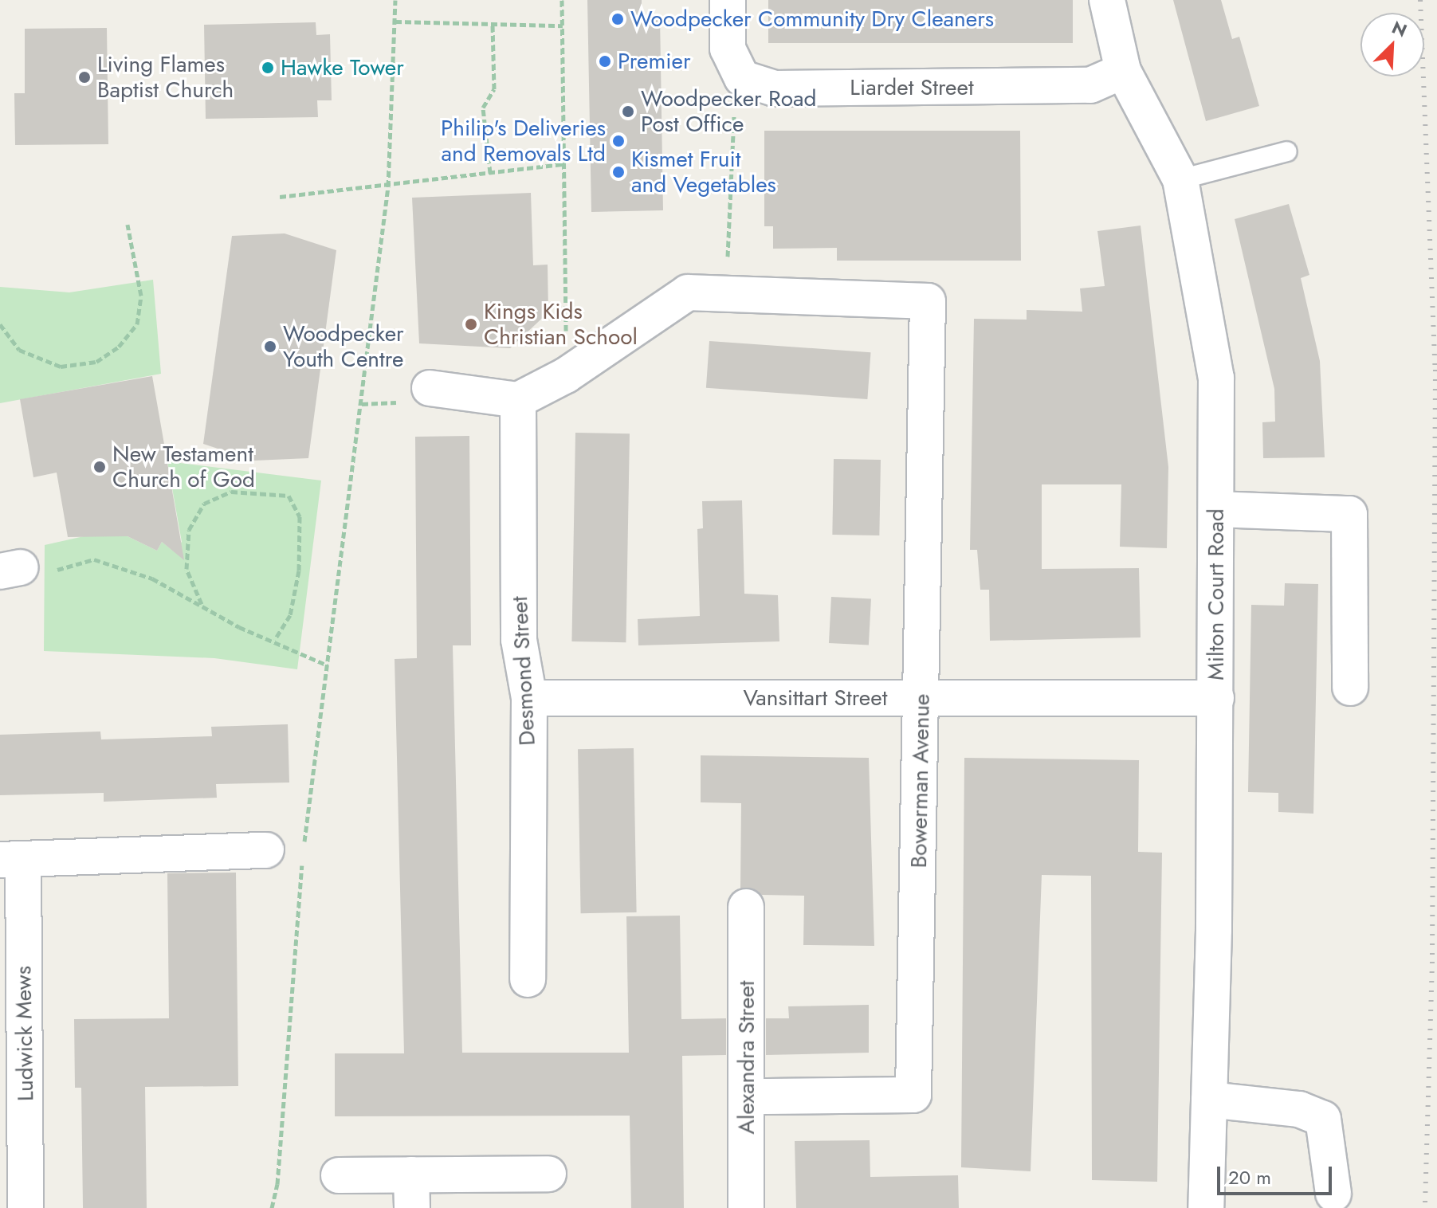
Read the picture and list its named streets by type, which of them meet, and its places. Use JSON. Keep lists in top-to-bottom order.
{
  "streets": {
    "street": [
      "Liardet Street",
      "Milton Court Road",
      "Desmond Street",
      "Vansittart Street",
      "Bowerman Avenue",
      "Ludwick Mews",
      "Alexandra Street"
    ]
  },
  "crossings": [
    ["Liardet Street", "Milton Court Road"],
    ["Milton Court Road", "Vansittart Street"],
    ["Desmond Street", "Vansittart Street"],
    ["Vansittart Street", "Bowerman Avenue"],
    ["Bowerman Avenue", "Alexandra Street"]
  ],
  "places": [
    "Woodpecker Community Dry Cleaners",
    "Premier",
    "Hawke Tower",
    "Living Flames Baptist Church",
    "Woodpecker Road Post Office",
    "Philip's Deliveries and Removals Ltd",
    "Kismet Fruit and Vegetables",
    "Kings Kids Christian School",
    "Woodpecker Youth Centre",
    "New Testament Church of God"
  ],
  "scale_bar": "20 m",
  "north": "top right"
}
